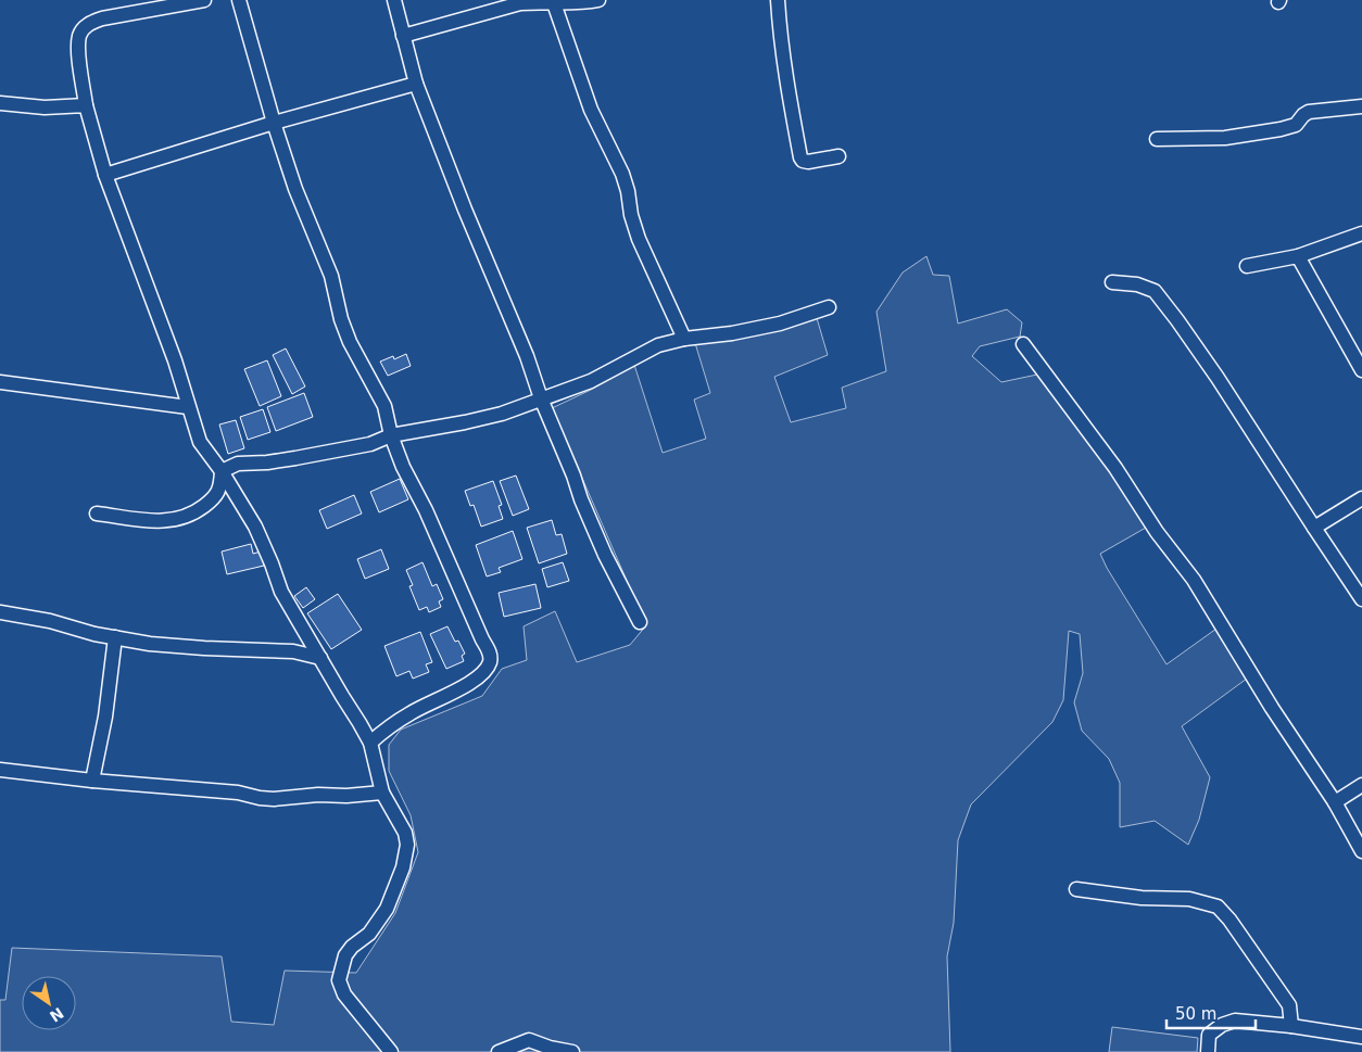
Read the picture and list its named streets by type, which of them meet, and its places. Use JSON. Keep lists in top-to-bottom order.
{
  "scale_bar": "50 m",
  "north": "bottom right"
}
